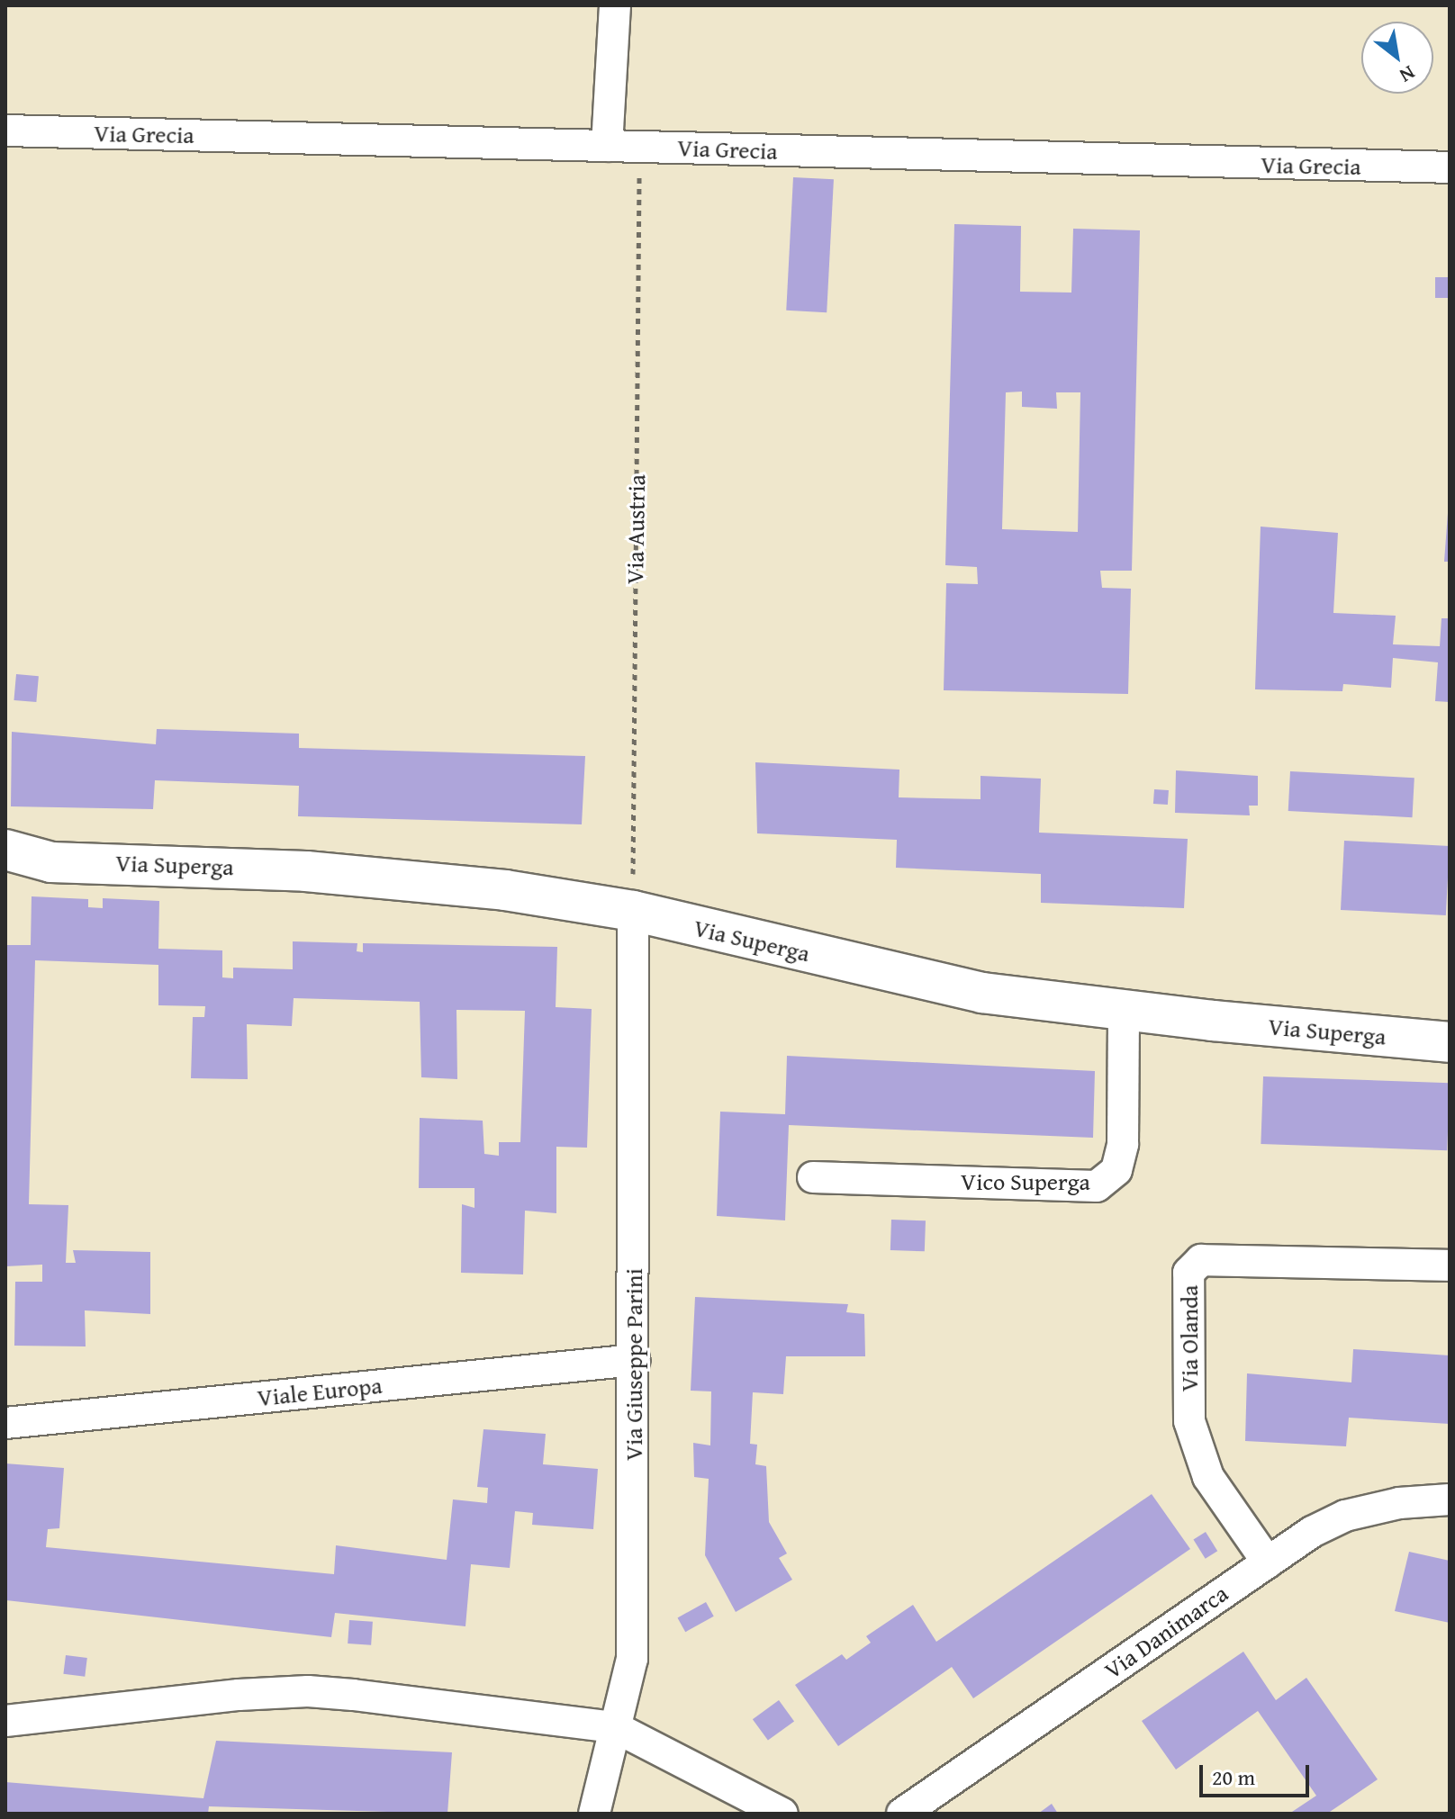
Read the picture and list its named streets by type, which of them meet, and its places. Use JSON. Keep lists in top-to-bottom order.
{
  "streets": {
    "street": [
      "Via Grecia",
      "Via Superga",
      "Vico Superga",
      "Via Olanda",
      "Via Giuseppe Parini",
      "Viale Europa",
      "Via Danimarca"
    ],
    "path": ["Via Austria"]
  },
  "crossings": [
    ["Via Grecia", "Via Austria"],
    ["Via Austria", "Via Superga"],
    ["Via Austria", "Via Giuseppe Parini"],
    ["Via Superga", "Vico Superga"],
    ["Via Superga", "Via Giuseppe Parini"],
    ["Via Olanda", "Via Danimarca"],
    ["Via Giuseppe Parini", "Viale Europa"]
  ],
  "scale_bar": "20 m",
  "north": "bottom right"
}
